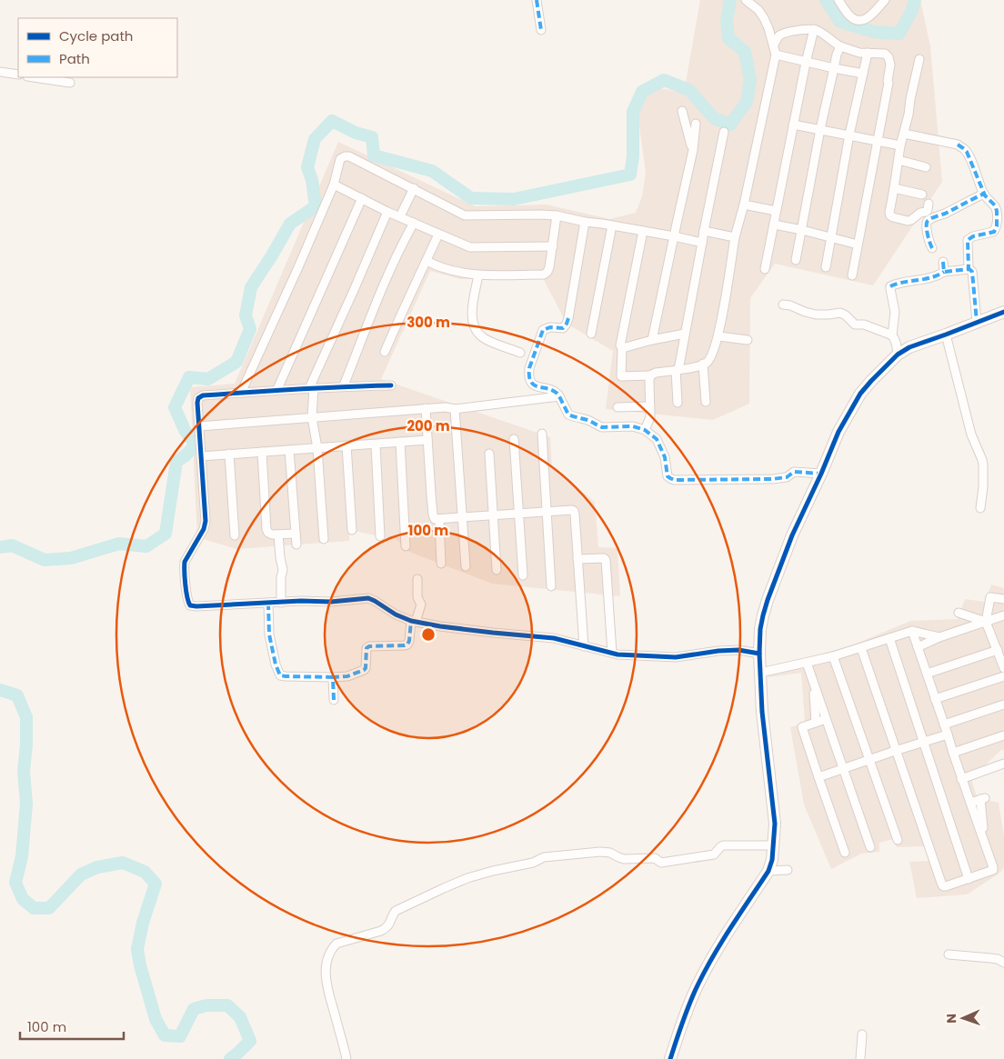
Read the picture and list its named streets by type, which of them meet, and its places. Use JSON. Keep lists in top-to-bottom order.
{
  "legend": ["Cycle path", "Path"],
  "scale_bar": "100 m",
  "north": "left",
  "rings": ["300 m", "200 m", "100 m"]
}
